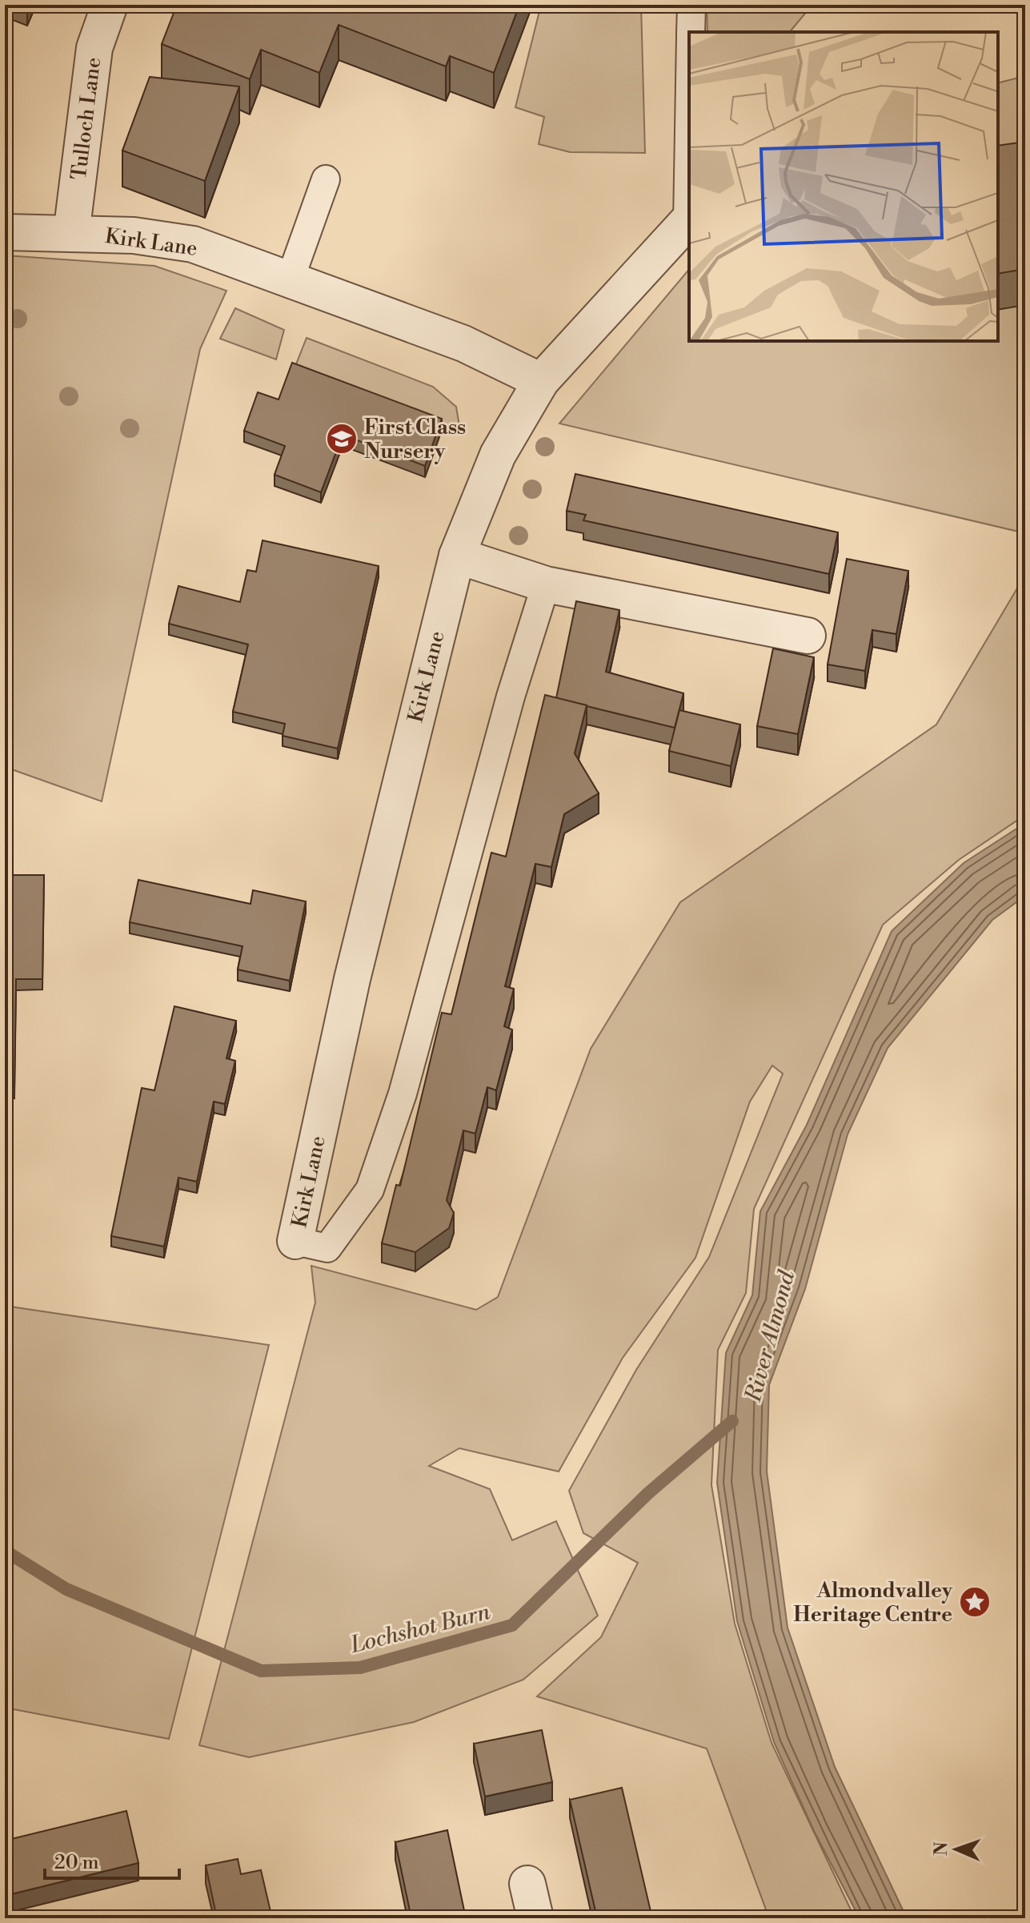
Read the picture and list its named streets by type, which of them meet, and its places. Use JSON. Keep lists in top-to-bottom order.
{
  "streets": {
    "street": ["Tulloch Lane", "Kirk Lane"]
  },
  "crossings": [
    ["Tulloch Lane", "Kirk Lane"]
  ],
  "water": ["River Almond", "Lochshot Burn"],
  "places": {
    "school or university": ["First Class Nursery"],
    "place": ["Almondvalley Heritage Centre"]
  },
  "scale_bar": "20 m",
  "north": "left"
}
